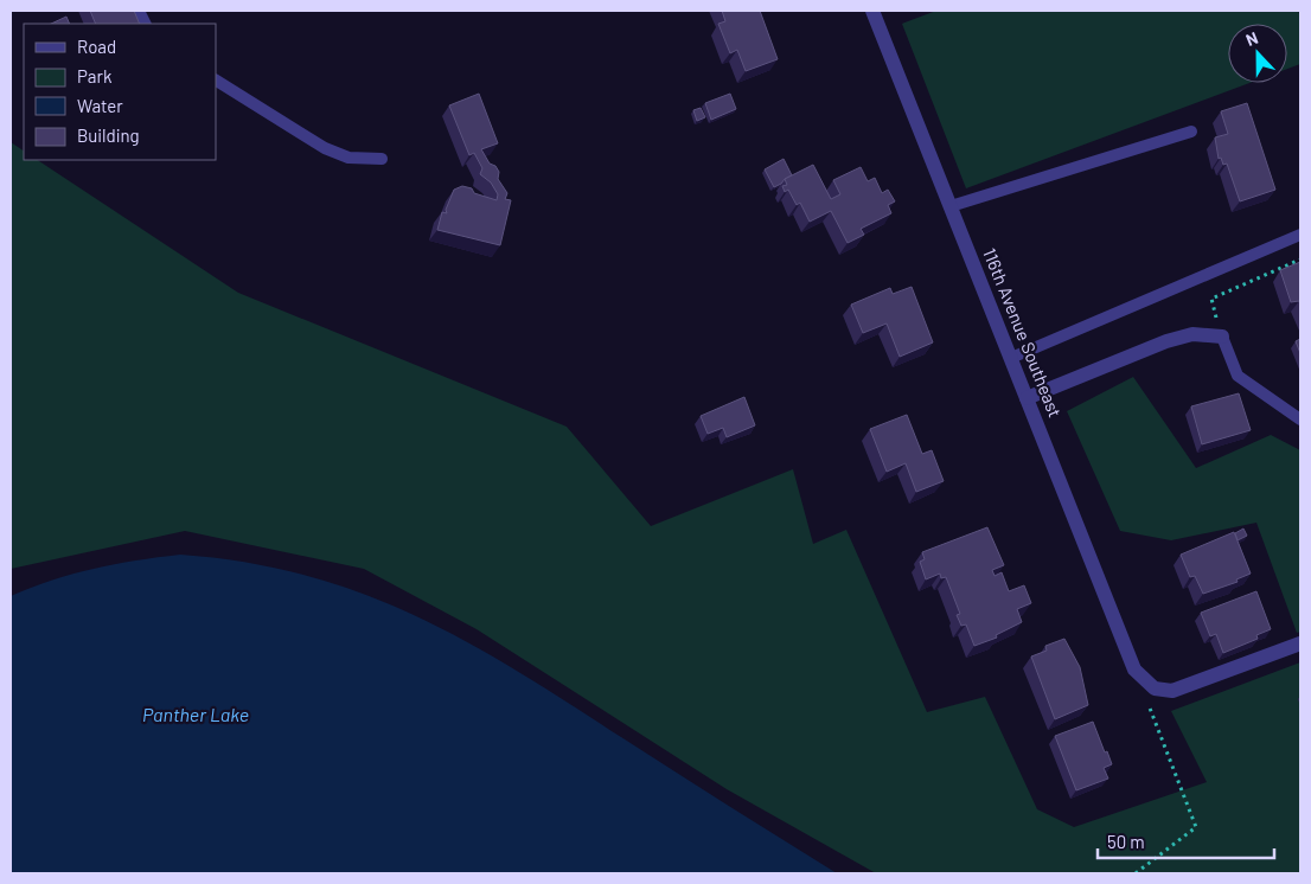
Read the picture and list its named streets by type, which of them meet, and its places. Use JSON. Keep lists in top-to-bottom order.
{
  "streets": {
    "street": ["116th Avenue Southeast"]
  },
  "water": ["Panther Lake"],
  "legend": [
    "Road",
    "Park",
    "Water",
    "Building"
  ],
  "scale_bar": "50 m",
  "north": "top"
}
